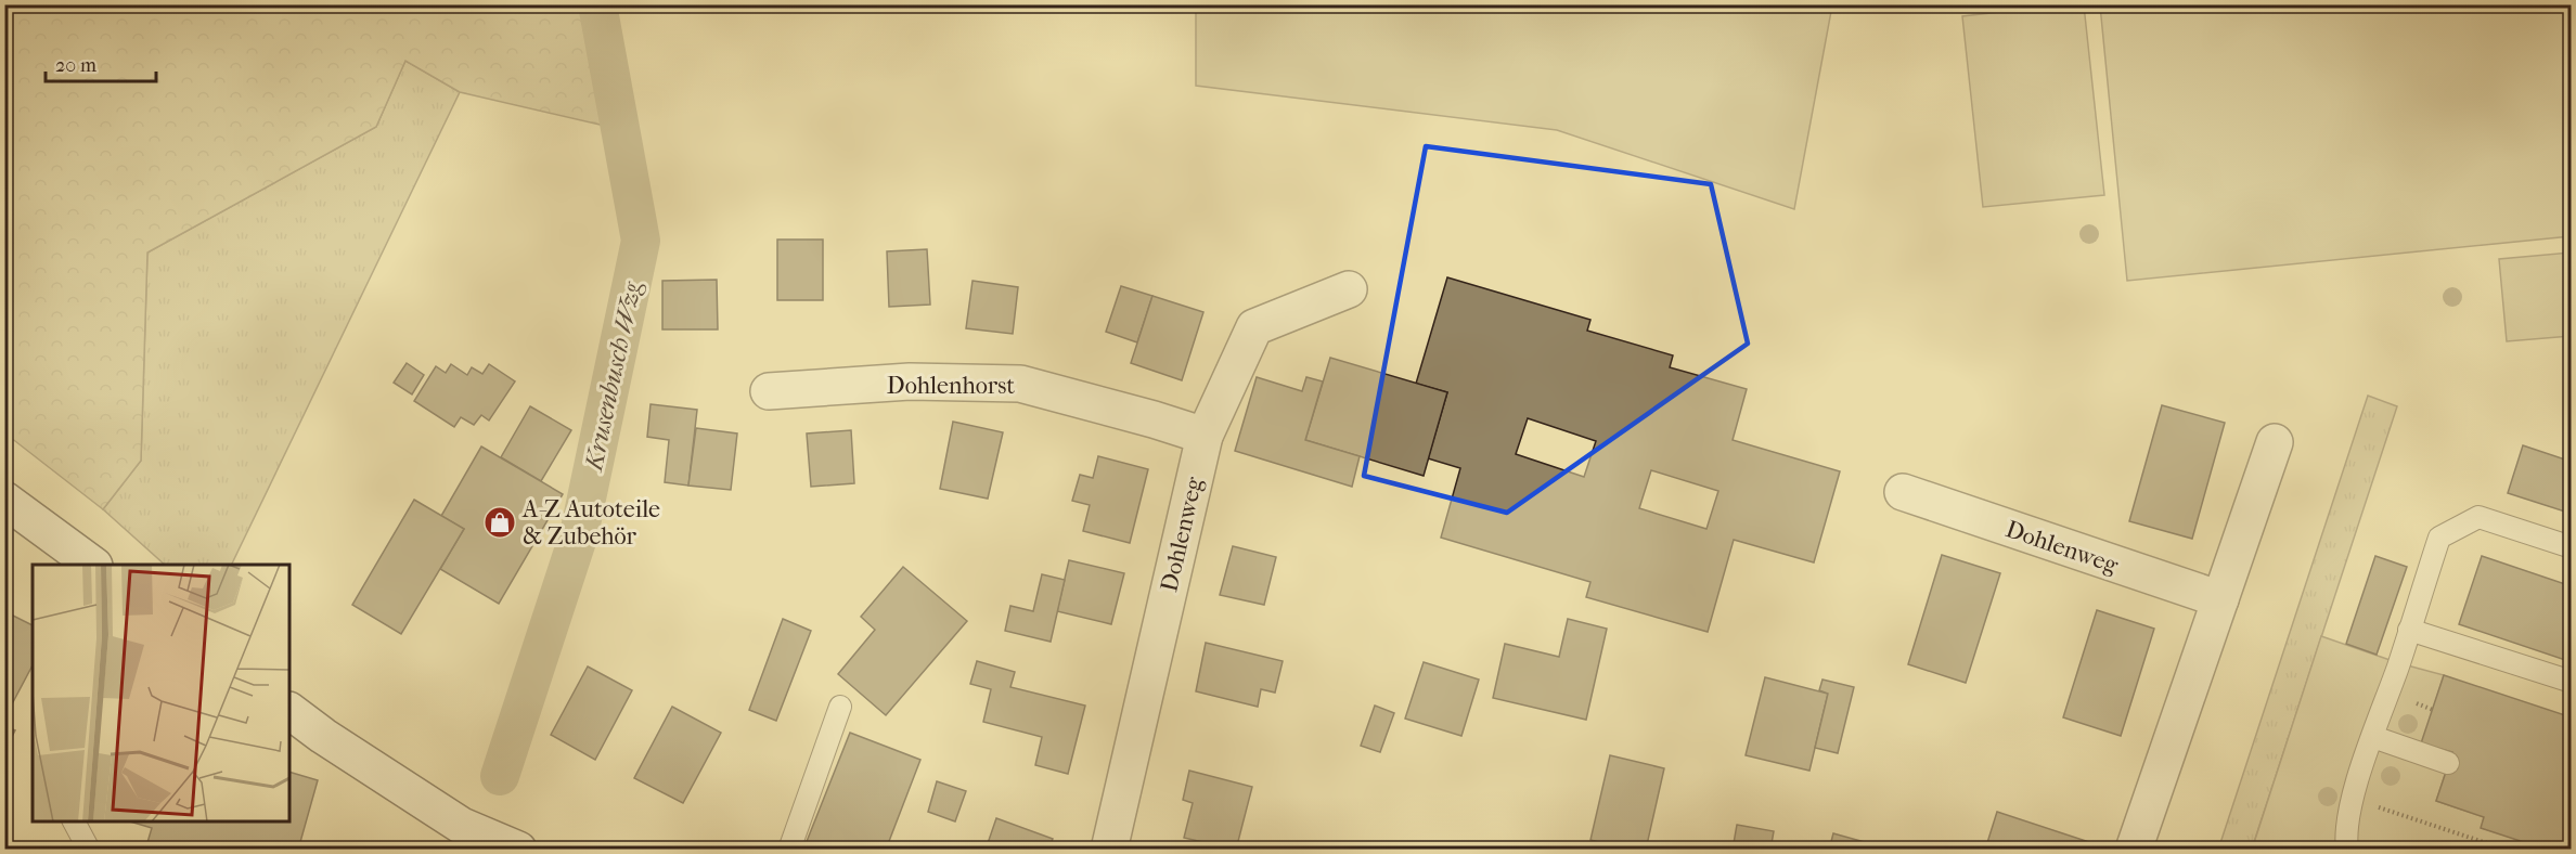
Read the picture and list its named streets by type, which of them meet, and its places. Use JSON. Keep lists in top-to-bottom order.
{
  "streets": {
    "street": ["Dohlenhorst", "Dohlenweg"]
  },
  "crossings": [
    ["Dohlenhorst", "Dohlenweg"]
  ],
  "water": ["Krusenbusch Wzg"],
  "places": {
    "shop": ["A-Z Autoteile & Zubehör"]
  },
  "scale_bar": "20 m"
}
